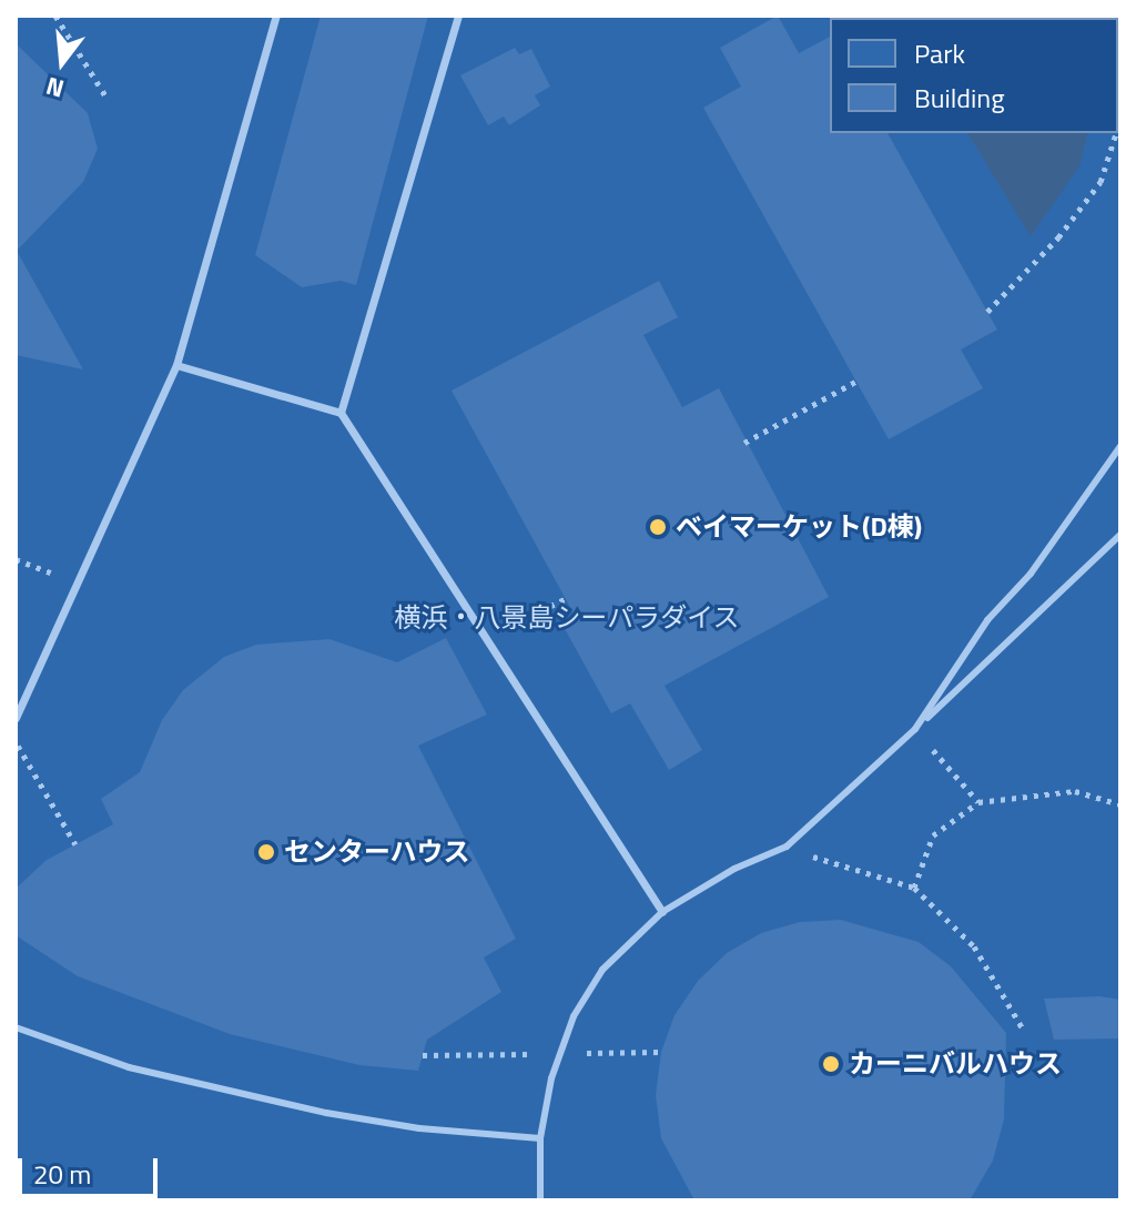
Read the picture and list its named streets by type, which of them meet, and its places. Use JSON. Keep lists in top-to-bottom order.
{
  "parks": ["横浜・八景島シーパラダイス"],
  "places": ["ベイマーケット(D棟)", "センターハウス", "カーニバルハウス"],
  "legend": ["Park", "Building"],
  "scale_bar": "20 m",
  "north": "bottom"
}
